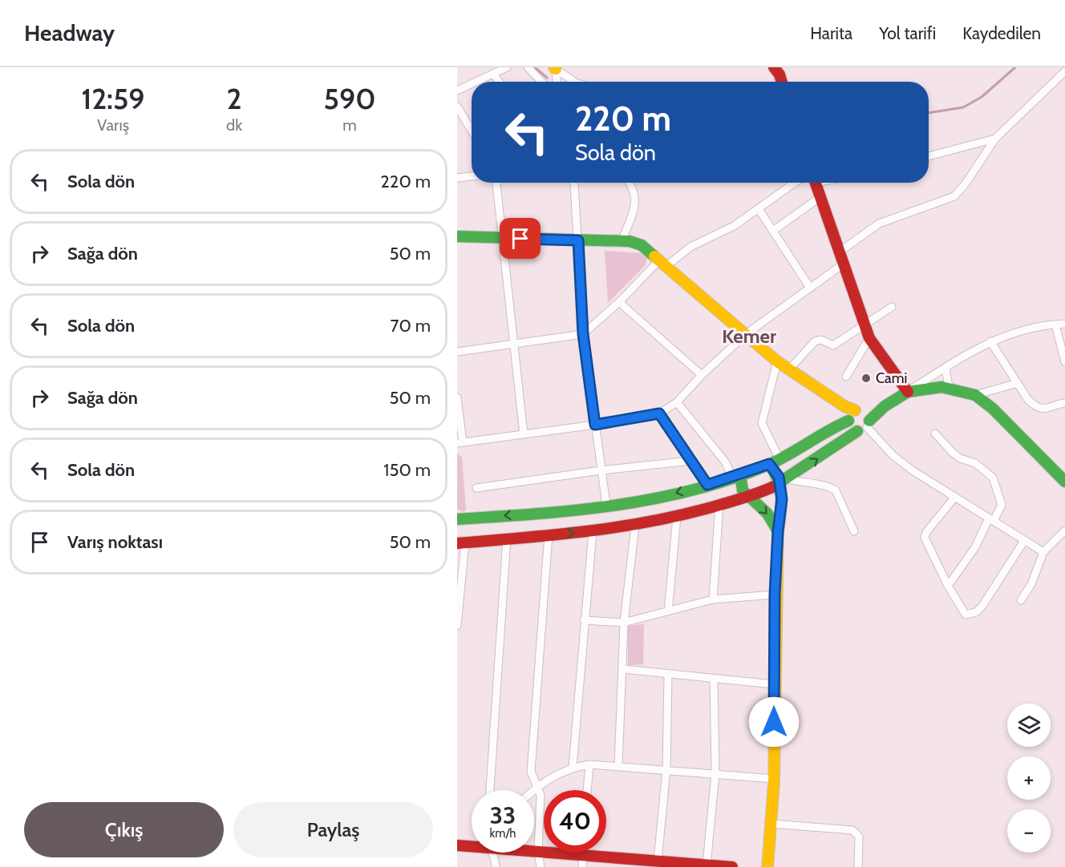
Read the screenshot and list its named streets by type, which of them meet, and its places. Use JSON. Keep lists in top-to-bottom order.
{
  "districts": ["Kemer"],
  "places": ["Cami"],
  "page": {
    "header": "Headway",
    "nav": ["Harita", "Yol tarifi", "Kaydedilen"],
    "eta": [
      "12:59",
      "Varış",
      "2",
      "dk",
      "590",
      "m"
    ],
    "turn": ["220 m", "Sola dön"],
    "list": [
      {
        "name": "Sola dön",
        "value": "220 m"
      },
      {
        "name": "Sağa dön",
        "value": "50 m"
      },
      {
        "name": "Sola dön",
        "value": "70 m"
      },
      {
        "name": "Sağa dön",
        "value": "50 m"
      },
      {
        "name": "Sola dön",
        "value": "150 m"
      },
      {
        "name": "Varış noktası",
        "value": "50 m"
      }
    ],
    "map_buttons": ["+", "−"],
    "speed": "33 km/h",
    "limit": "40",
    "buttons": ["Çıkış", "Paylaş"]
  }
}
